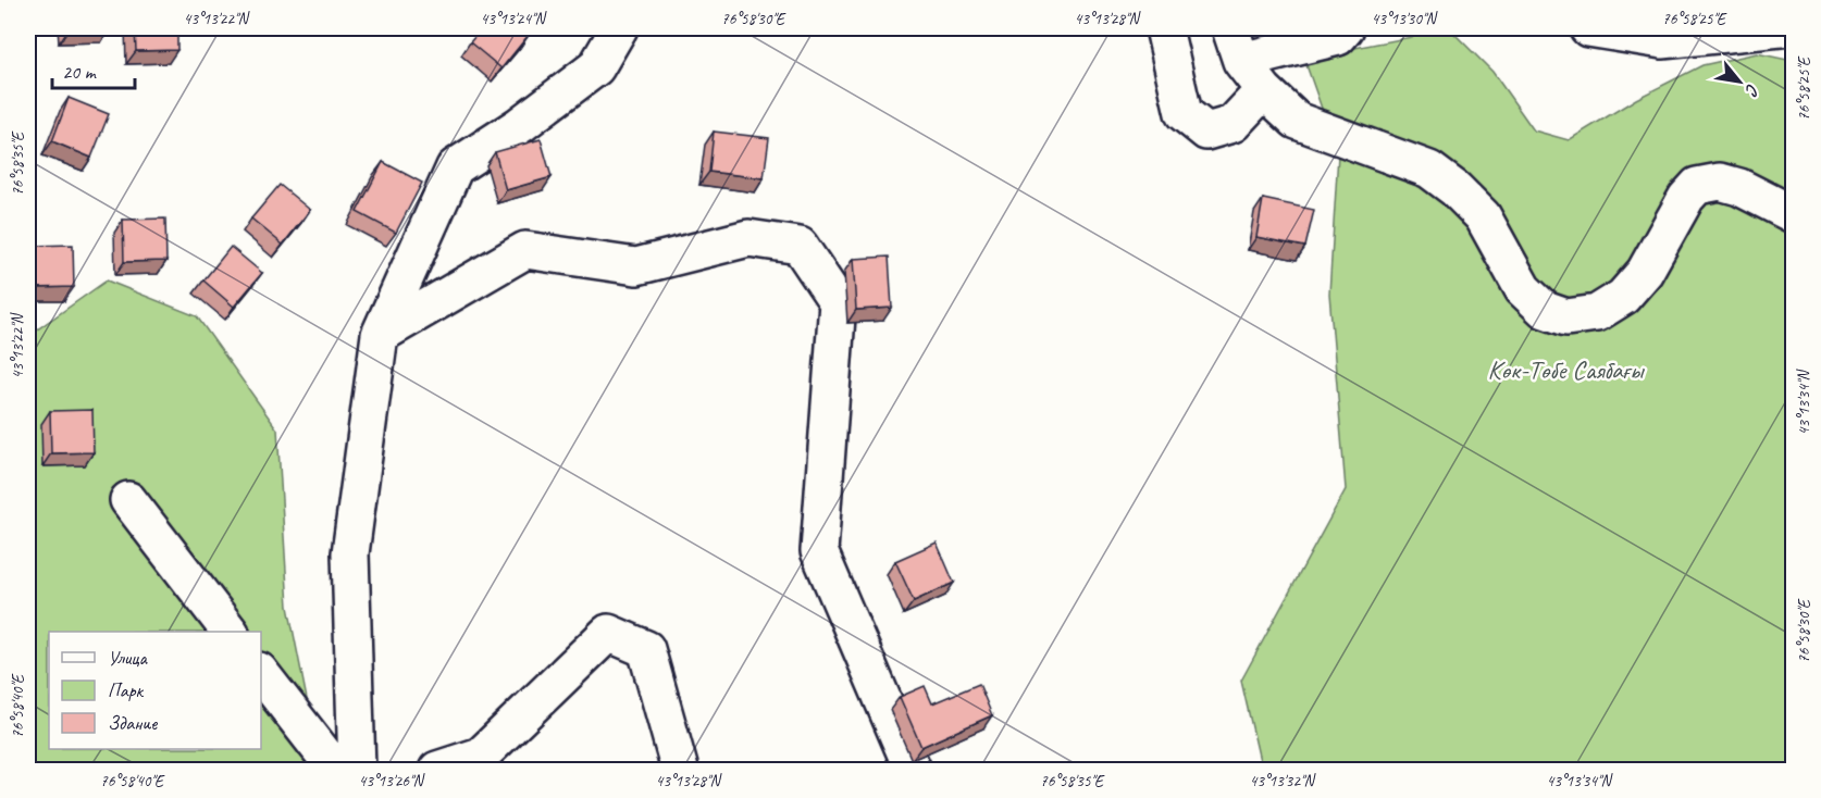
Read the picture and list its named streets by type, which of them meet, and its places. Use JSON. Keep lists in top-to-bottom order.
{
  "parks": ["Көк-Төбе Саябағы"],
  "legend": ["Улица", "Парк", "Здание"],
  "scale_bar": "20 m",
  "north": "bottom right",
  "coordinates": [
    "43°13'22\"N",
    "43°13'24\"N",
    "76°58'30\"E",
    "43°13'28\"N",
    "43°13'30\"N",
    "76°58'25\"E",
    "76°58'35\"E",
    "43°13'34\"N",
    "76°58'40\"E",
    "43°13'26\"N",
    "43°13'32\"N"
  ]
}
